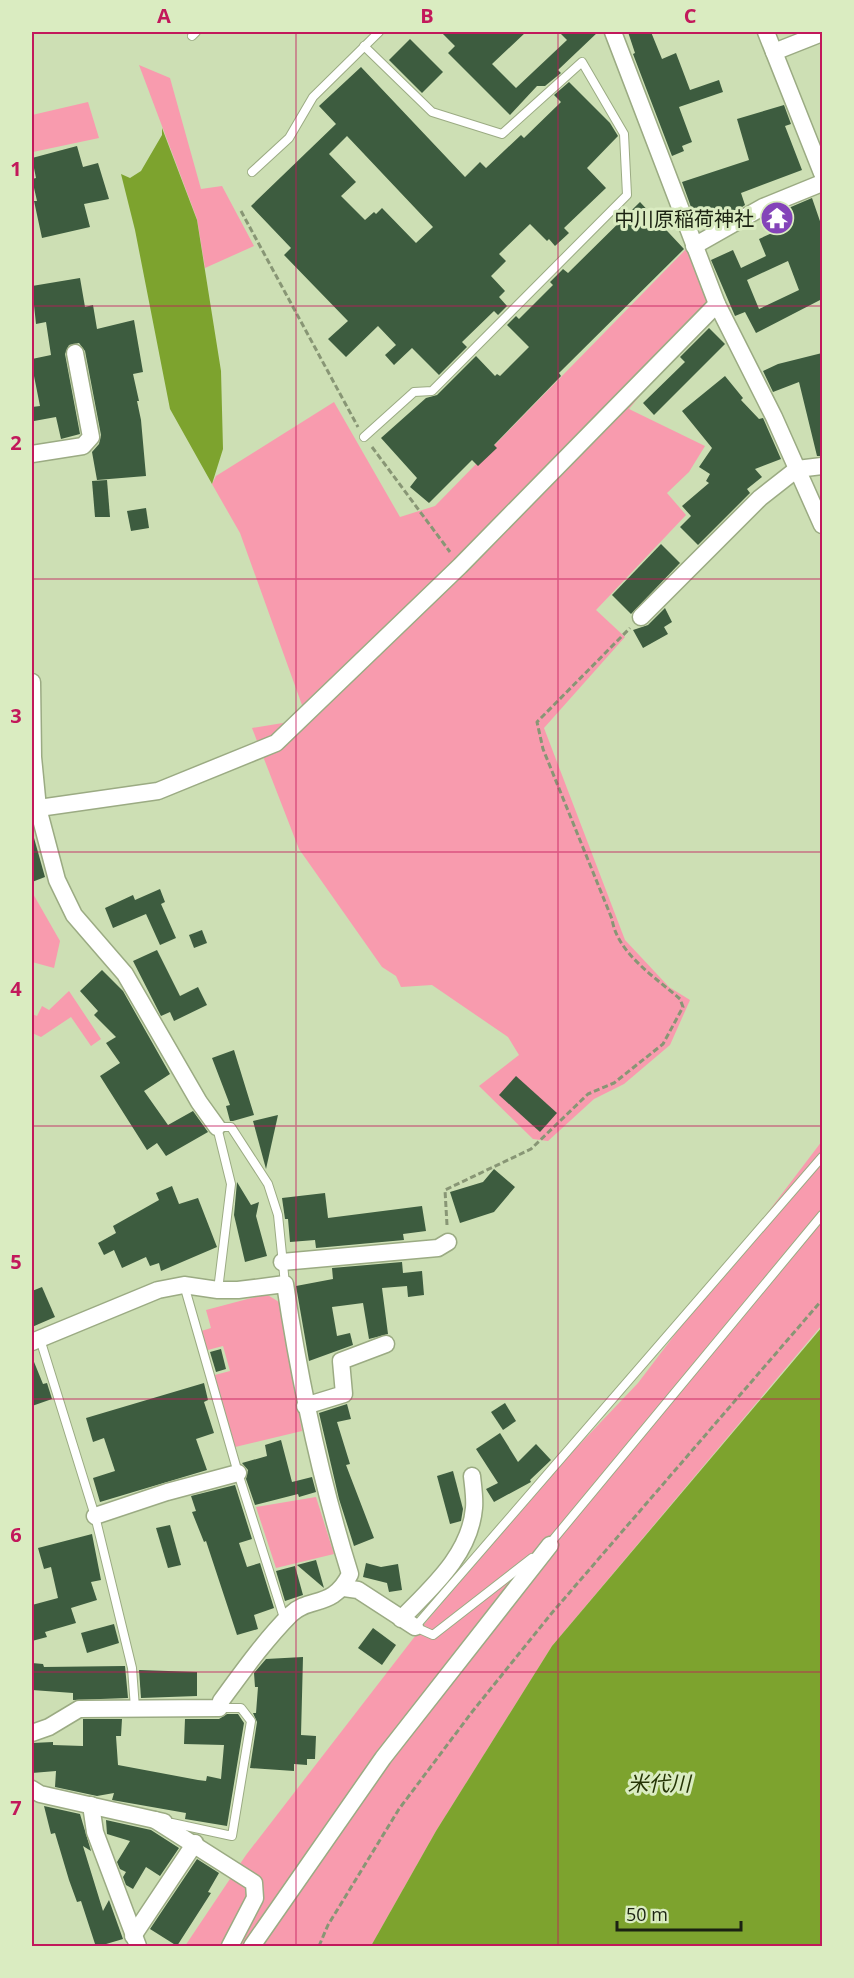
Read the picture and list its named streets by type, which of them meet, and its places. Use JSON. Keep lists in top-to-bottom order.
{
  "water": ["米代川"],
  "places": {
    "temple": ["中川原稲荷神社"]
  },
  "scale_bar": "50 m",
  "grid": {
    "columns": ["A", "B", "C"],
    "rows": [
      "1",
      "2",
      "3",
      "4",
      "5",
      "6",
      "7"
    ]
  }
}
